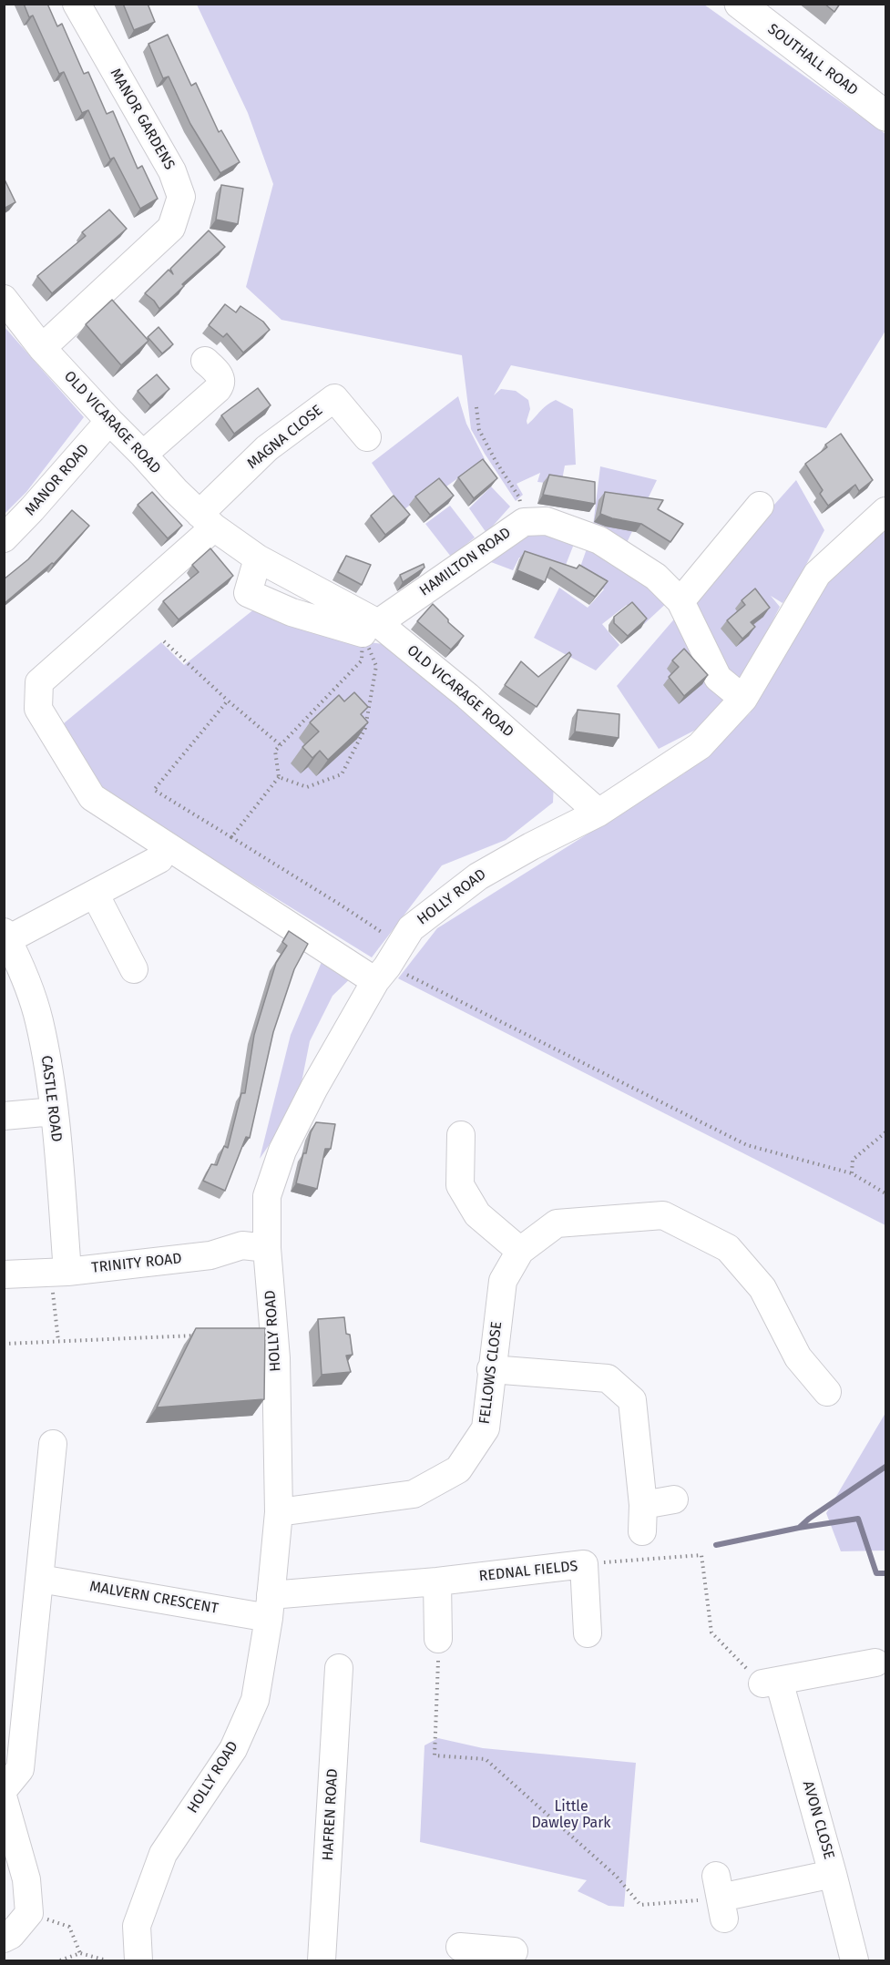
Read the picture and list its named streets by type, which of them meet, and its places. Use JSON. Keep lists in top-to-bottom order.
{
  "streets": {
    "main road": ["SOUTHALL ROAD"],
    "street": [
      "MANOR GARDENS",
      "OLD VICARAGE ROAD",
      "MAGNA CLOSE",
      "MANOR ROAD",
      "HAMILTON ROAD",
      "HOLLY ROAD",
      "CASTLE ROAD",
      "TRINITY ROAD",
      "FELLOWS CLOSE",
      "REDNAL FIELDS",
      "MALVERN CRESCENT",
      "HAFREN ROAD",
      "AVON CLOSE"
    ]
  },
  "crossings": [
    ["MANOR GARDENS", "OLD VICARAGE ROAD"],
    ["OLD VICARAGE ROAD", "MAGNA CLOSE"],
    ["OLD VICARAGE ROAD", "MANOR ROAD"],
    ["OLD VICARAGE ROAD", "HAMILTON ROAD"],
    ["OLD VICARAGE ROAD", "HOLLY ROAD"],
    ["HOLLY ROAD", "TRINITY ROAD"],
    ["HOLLY ROAD", "FELLOWS CLOSE"],
    ["HOLLY ROAD", "REDNAL FIELDS"],
    ["HOLLY ROAD", "MALVERN CRESCENT"],
    ["CASTLE ROAD", "TRINITY ROAD"],
    ["REDNAL FIELDS", "MALVERN CRESCENT"]
  ],
  "parks": ["Little Dawley Park"]
}
